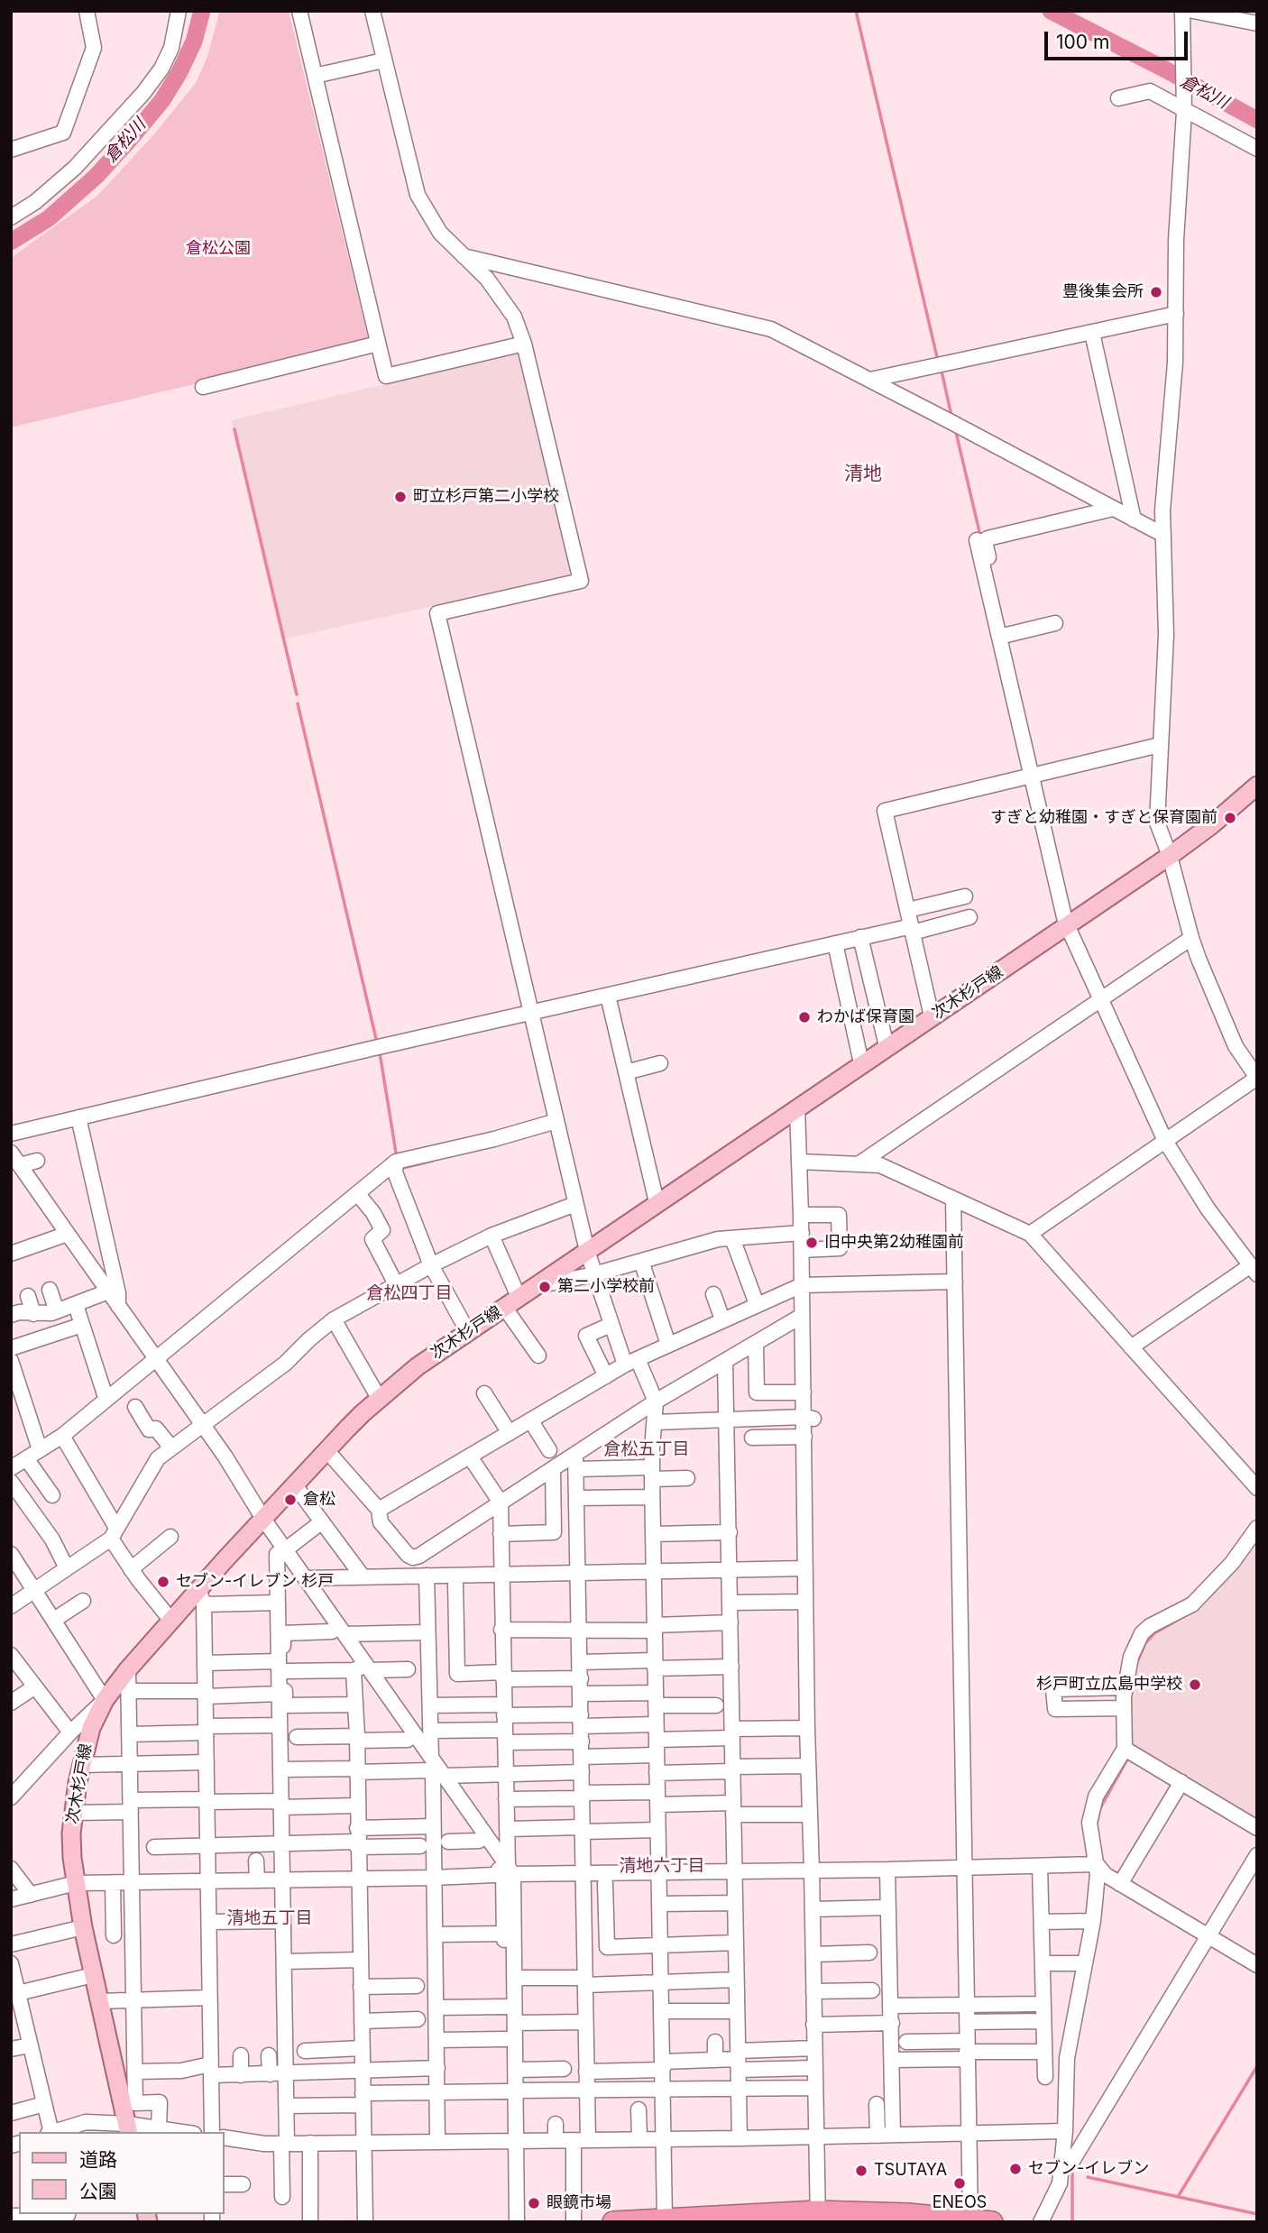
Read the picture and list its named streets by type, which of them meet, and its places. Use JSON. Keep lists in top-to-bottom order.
{
  "streets": {
    "main road": ["次木杉戸線"]
  },
  "districts": [
    "清地",
    "倉松四丁目",
    "倉松五丁目",
    "清地六丁目",
    "清地五丁目"
  ],
  "water": ["倉松川"],
  "parks": ["倉松公園"],
  "places": [
    "豊後集会所",
    "町立杉戸第二小学校",
    "すぎと幼稚園・すぎと保育園前",
    "わかば保育園",
    "旧中央第2幼稚園前",
    "第二小学校前",
    "倉松",
    "セブン-イレブン 杉戸",
    "杉戸町立広島中学校",
    "セブン-イレブン",
    "TSUTAYA",
    "ENEOS",
    "眼鏡市場"
  ],
  "legend": ["道路", "公園"],
  "scale_bar": "100 m"
}
